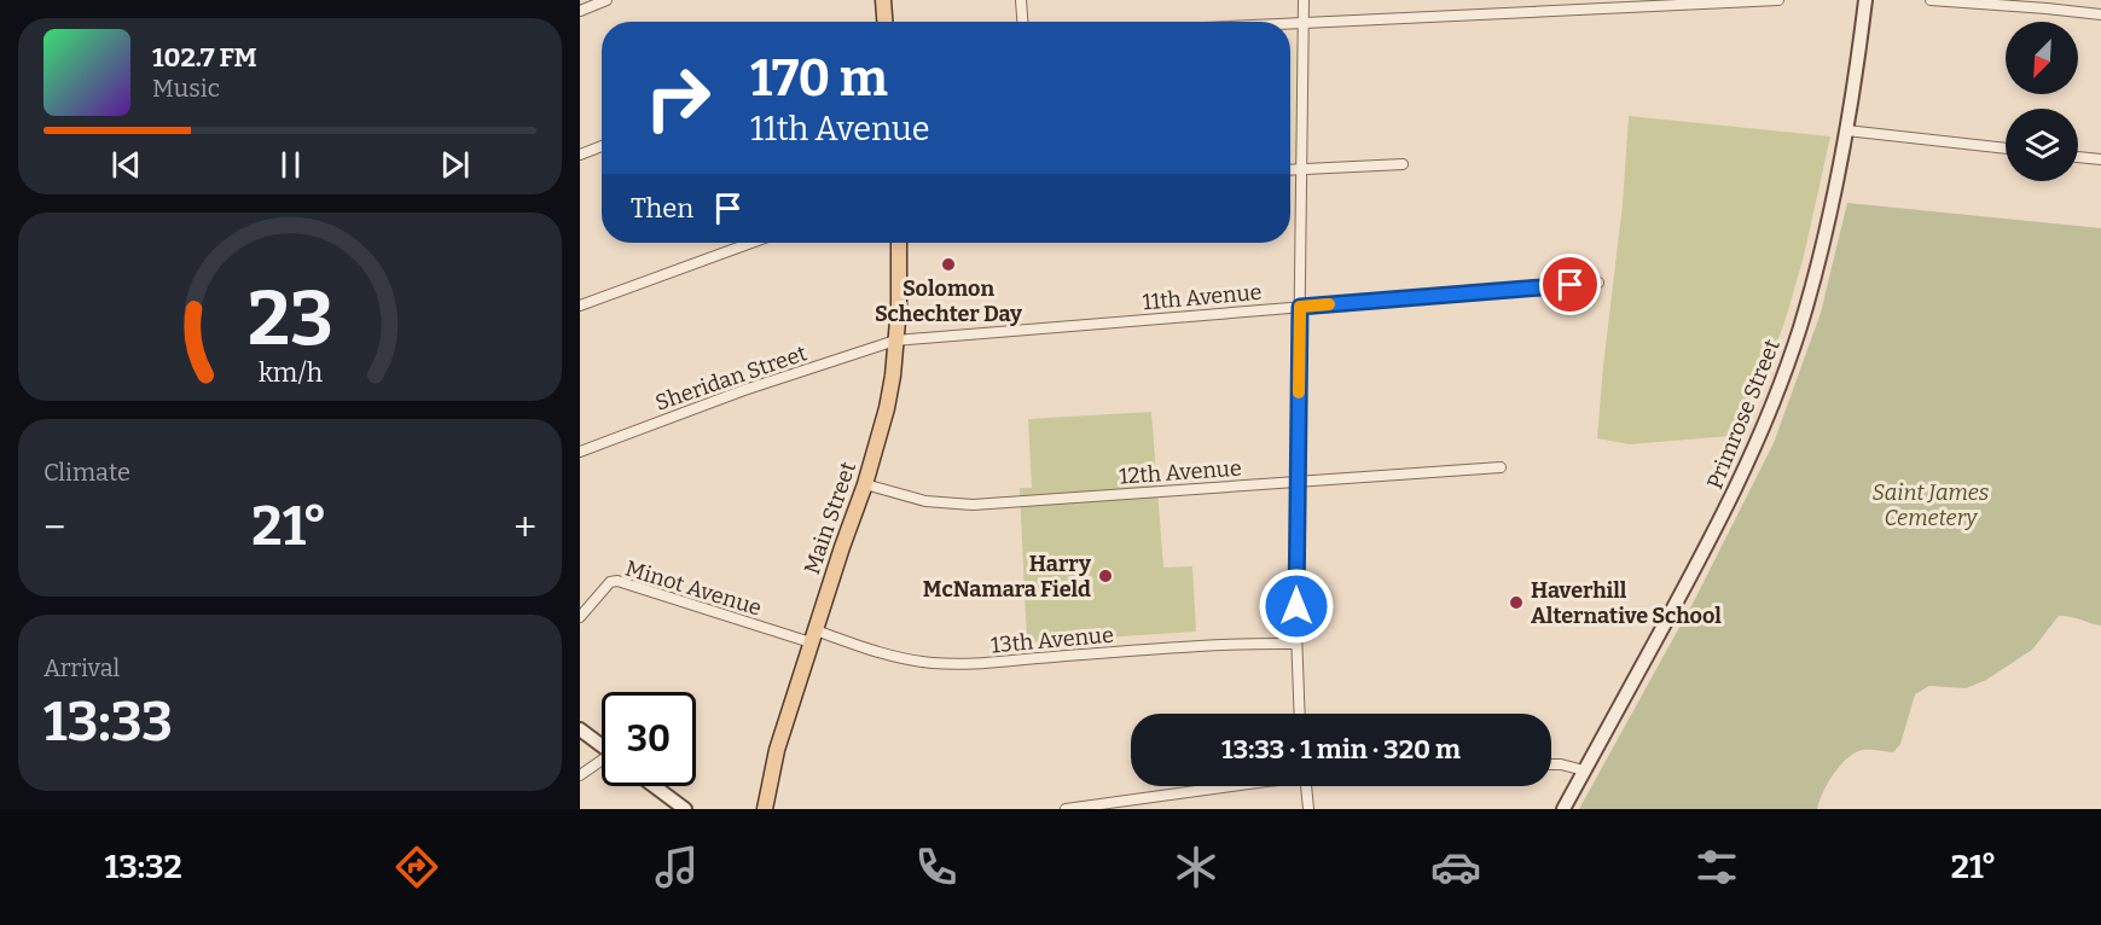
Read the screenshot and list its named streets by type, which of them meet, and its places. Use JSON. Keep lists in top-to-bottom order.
{
  "streets": {
    "main road": ["Primrose Street", "Main Street"],
    "street": [
      "11th Avenue",
      "Sheridan Street",
      "12th Avenue",
      "Minot Avenue",
      "13th Avenue"
    ]
  },
  "crossings": [
    ["11th Avenue", "Sheridan Street"],
    ["11th Avenue", "Main Street"],
    ["Sheridan Street", "Main Street"],
    ["12th Avenue", "Main Street"],
    ["Main Street", "Minot Avenue"],
    ["Main Street", "13th Avenue"],
    ["Minot Avenue", "13th Avenue"]
  ],
  "parks": ["Saint James Cemetery"],
  "places": ["Solomon Schechter Day", "Harry McNamara Field", "Haverhill Alternative School"],
  "north": "bottom left",
  "page": {
    "turn": ["170 m", "11th Avenue"],
    "song": ["102.7 FM", "Music"],
    "then": "Then",
    "tile": [
      "Climate",
      ["Arrival", "13:33"]
    ],
    "heat": ["−", "21°", "+"],
    "limit": "30",
    "trip": "13:33 · 1 min · 320 m",
    "tabs": ["13:32", "21°"],
    "gauge": ["23", "km/h"]
  }
}
